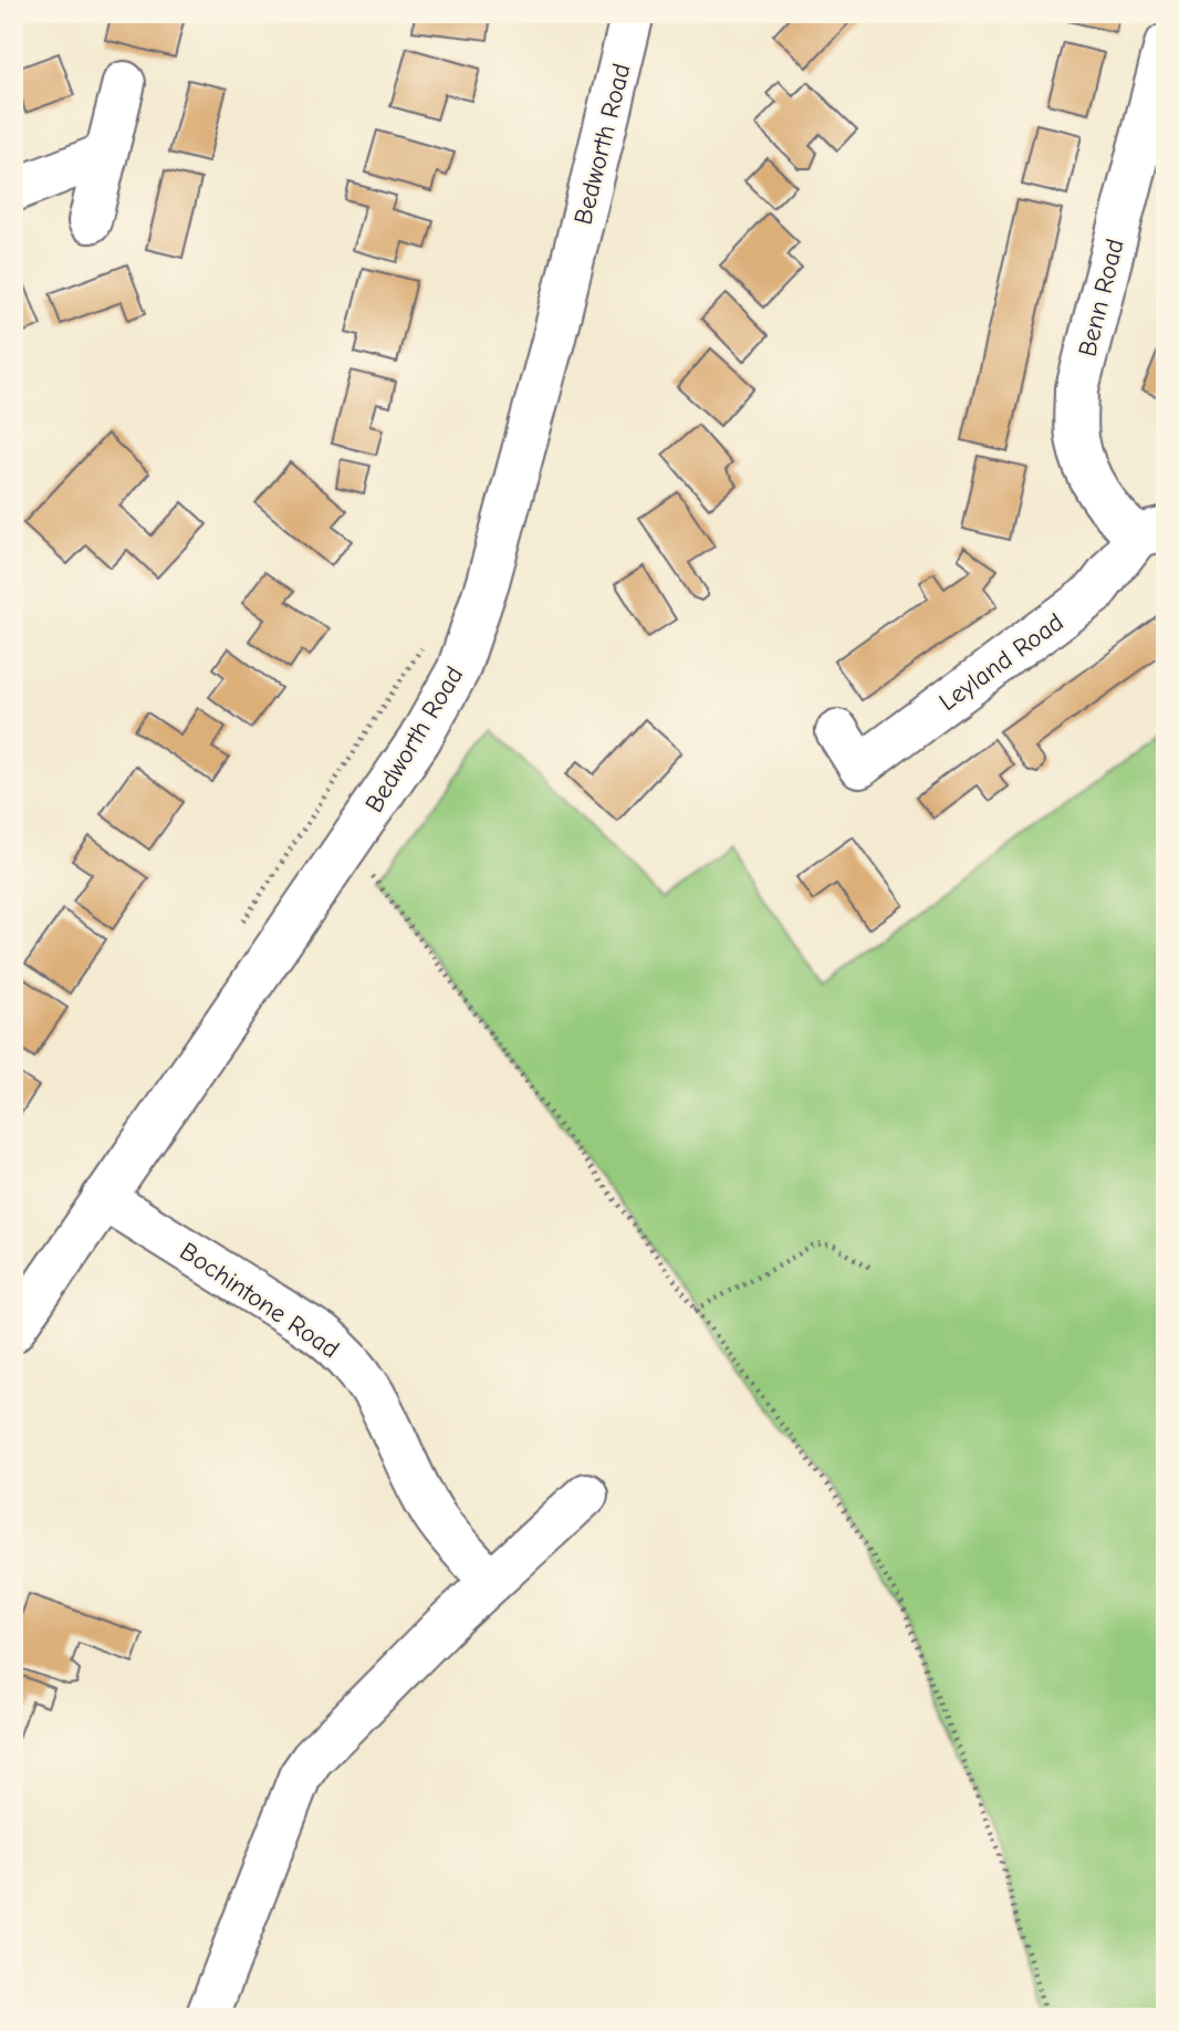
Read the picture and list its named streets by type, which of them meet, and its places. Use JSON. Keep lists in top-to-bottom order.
{
  "streets": {
    "street": [
      "Bedworth Road",
      "Benn Road",
      "Leyland Road",
      "Bochintone Road"
    ]
  },
  "crossings": [
    ["Bedworth Road", "Bochintone Road"],
    ["Benn Road", "Leyland Road"]
  ]
}
